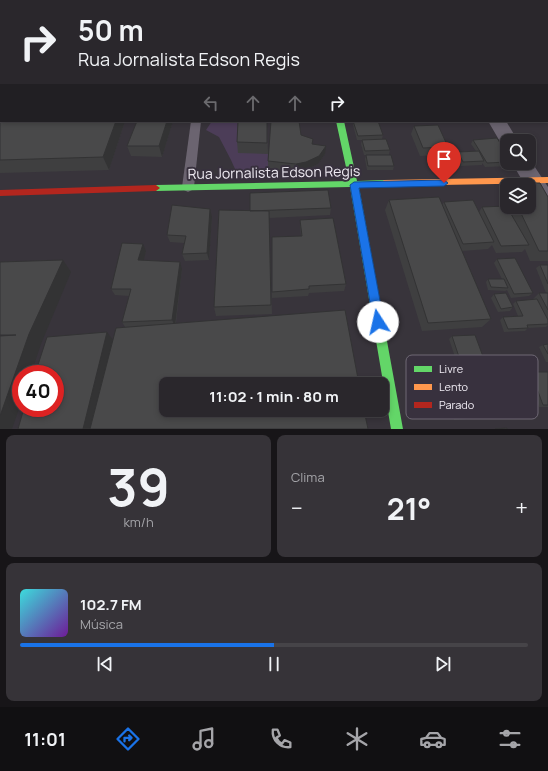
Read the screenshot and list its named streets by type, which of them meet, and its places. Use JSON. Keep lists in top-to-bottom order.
{
  "streets": {
    "street": ["Rua Jornalista Edson Regis"]
  },
  "legend": ["Livre", "Lento", "Parado"],
  "page": {
    "turn": ["50 m", "Rua Jornalista Edson Regis"],
    "limit": "40",
    "trip": "11:02 · 1 min · 80 m",
    "tile": [
      ["39", "km/h"],
      "Clima"
    ],
    "heat": ["−", "21°", "+"],
    "song": ["102.7 FM", "Música"],
    "tabs": "11:01"
  }
}
